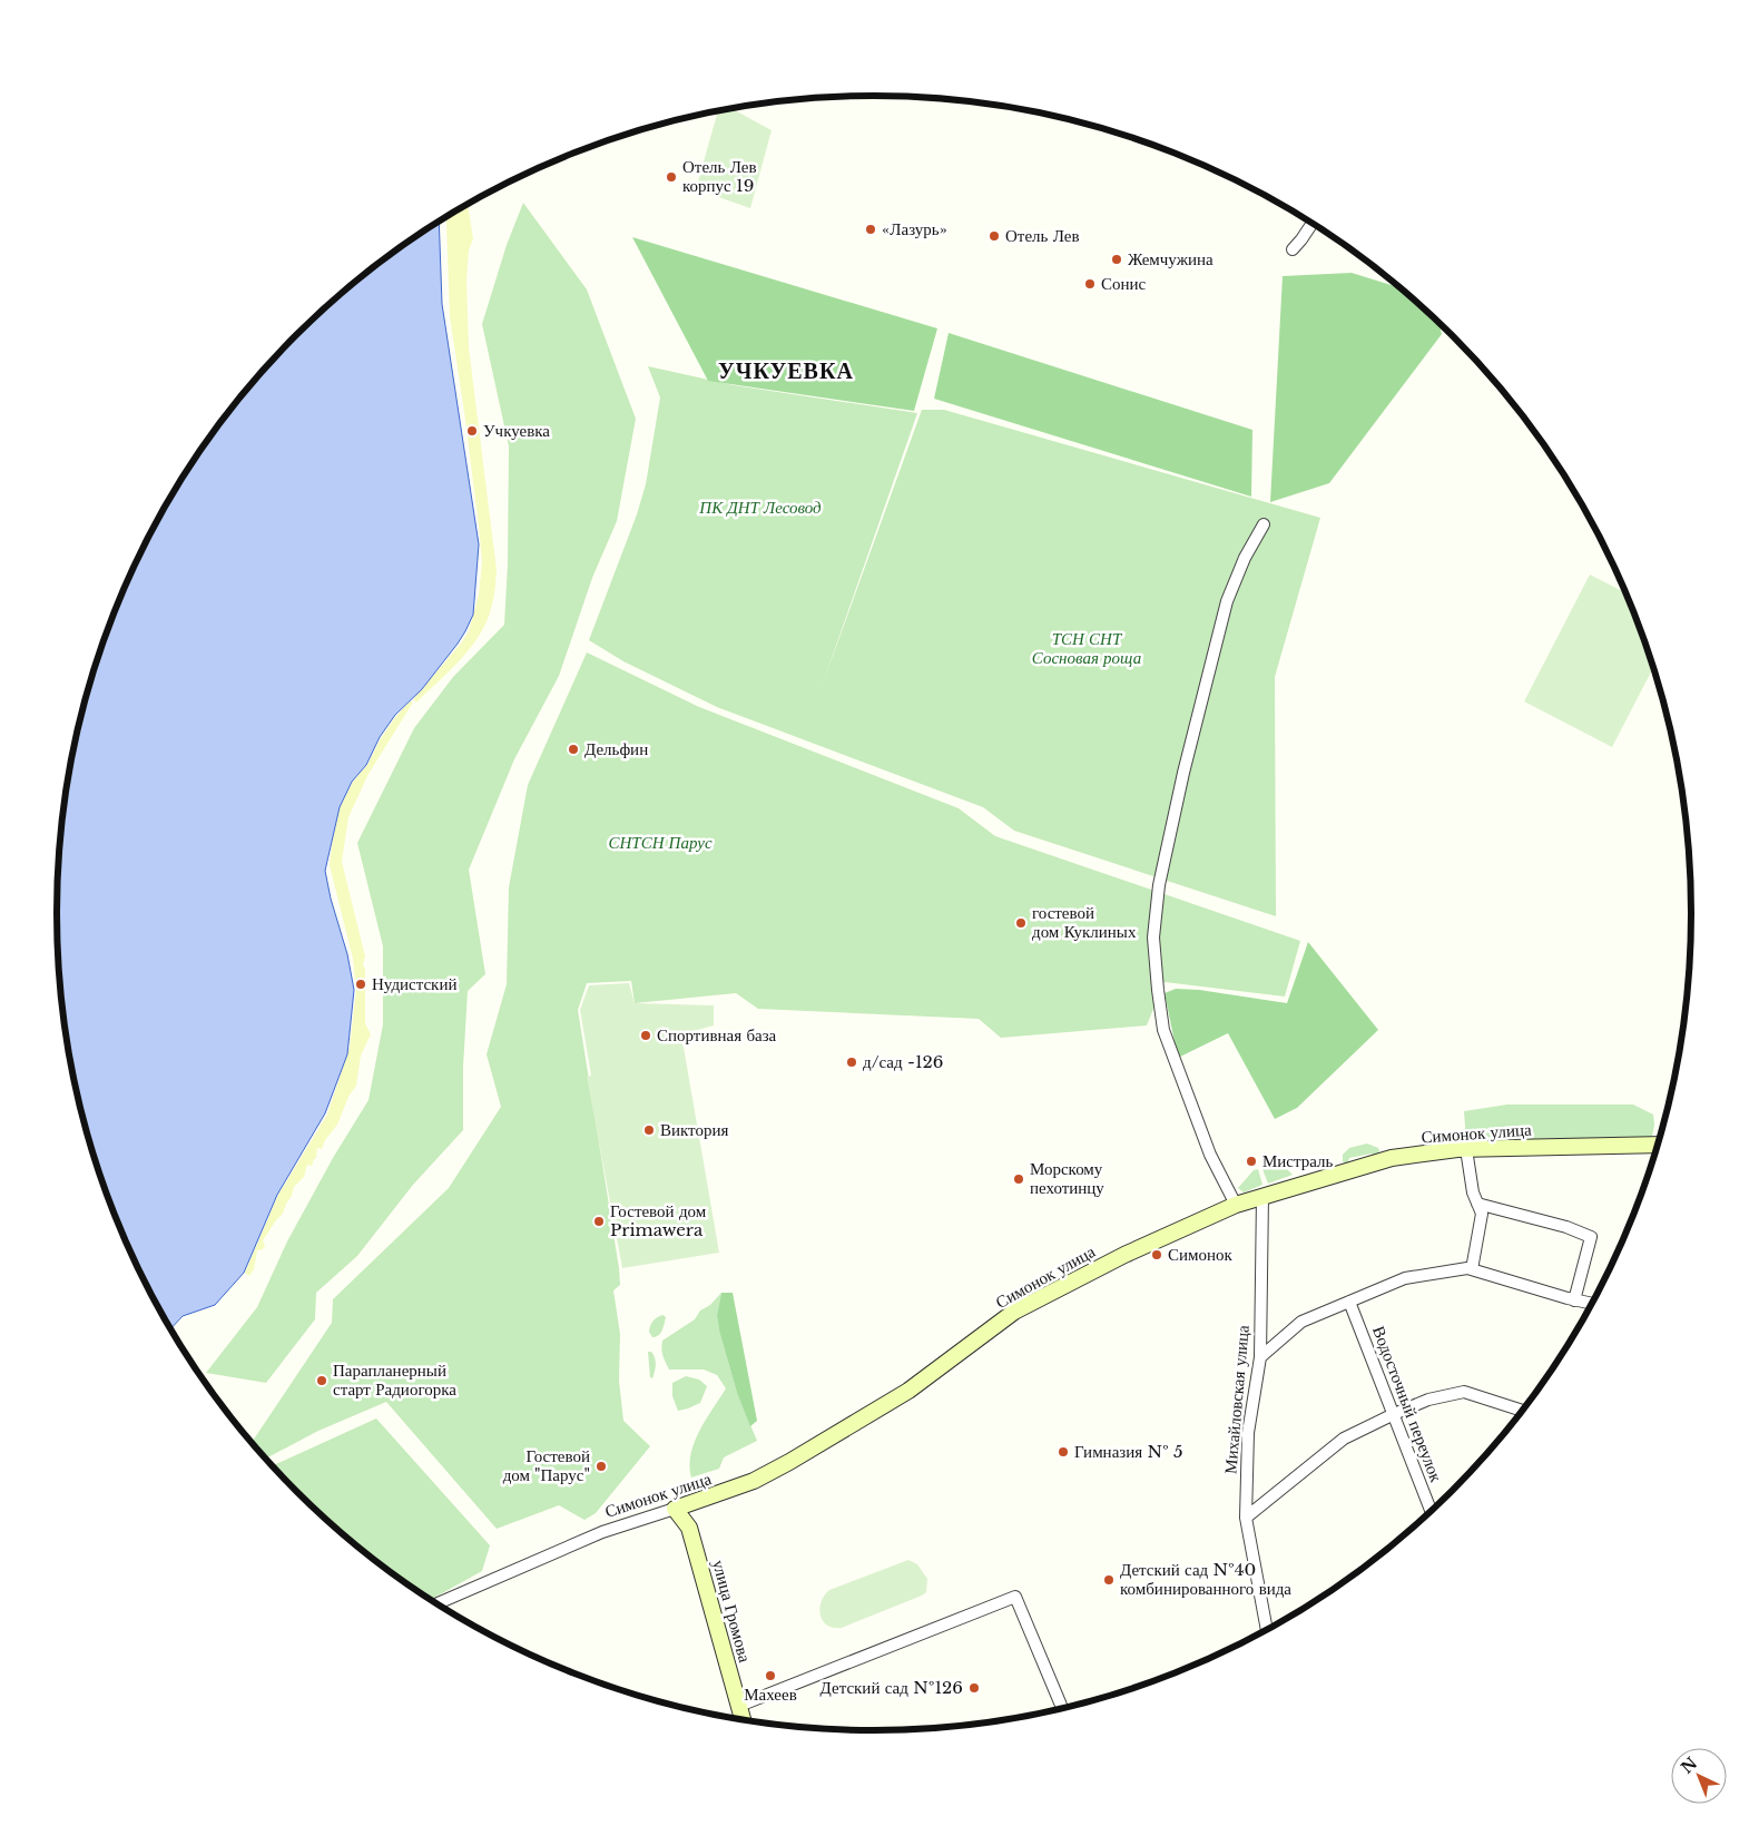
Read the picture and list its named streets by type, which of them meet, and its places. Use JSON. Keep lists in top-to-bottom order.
{
  "streets": {
    "street": [
      "Симонок улица",
      "Михайловская улица",
      "Водосточный переулок",
      "улица Громова"
    ]
  },
  "crossings": [
    ["Симонок улица", "Михайловская улица"],
    ["Симонок улица", "улица Громова"]
  ],
  "districts": ["УЧКУЕВКА"],
  "parks": ["ПК ДНТ Лесовод", "ТСН СНТ Сосновая роща", "СНТСН Парус"],
  "places": [
    "Отель Лев корпус 19",
    "«Лазурь»",
    "Отель Лев",
    "Жемчужина",
    "Сонис",
    "Учкуевка",
    "Дельфин",
    "гостевой дом Куклиных",
    "Нудистский",
    "Спортивная база",
    "д/сад -126",
    "Виктория",
    "Мистраль",
    "Морскому пехотинцу",
    "Гостевой дом Primawera",
    "Симонок",
    "Парапланерный старт Радиогорка",
    "Гимназия № 5",
    "Гостевой дом \"Парус\"",
    "Детский сад №40 комбинированного вида",
    "Махеев",
    "Детский сад №126"
  ],
  "north": "top left"
}
